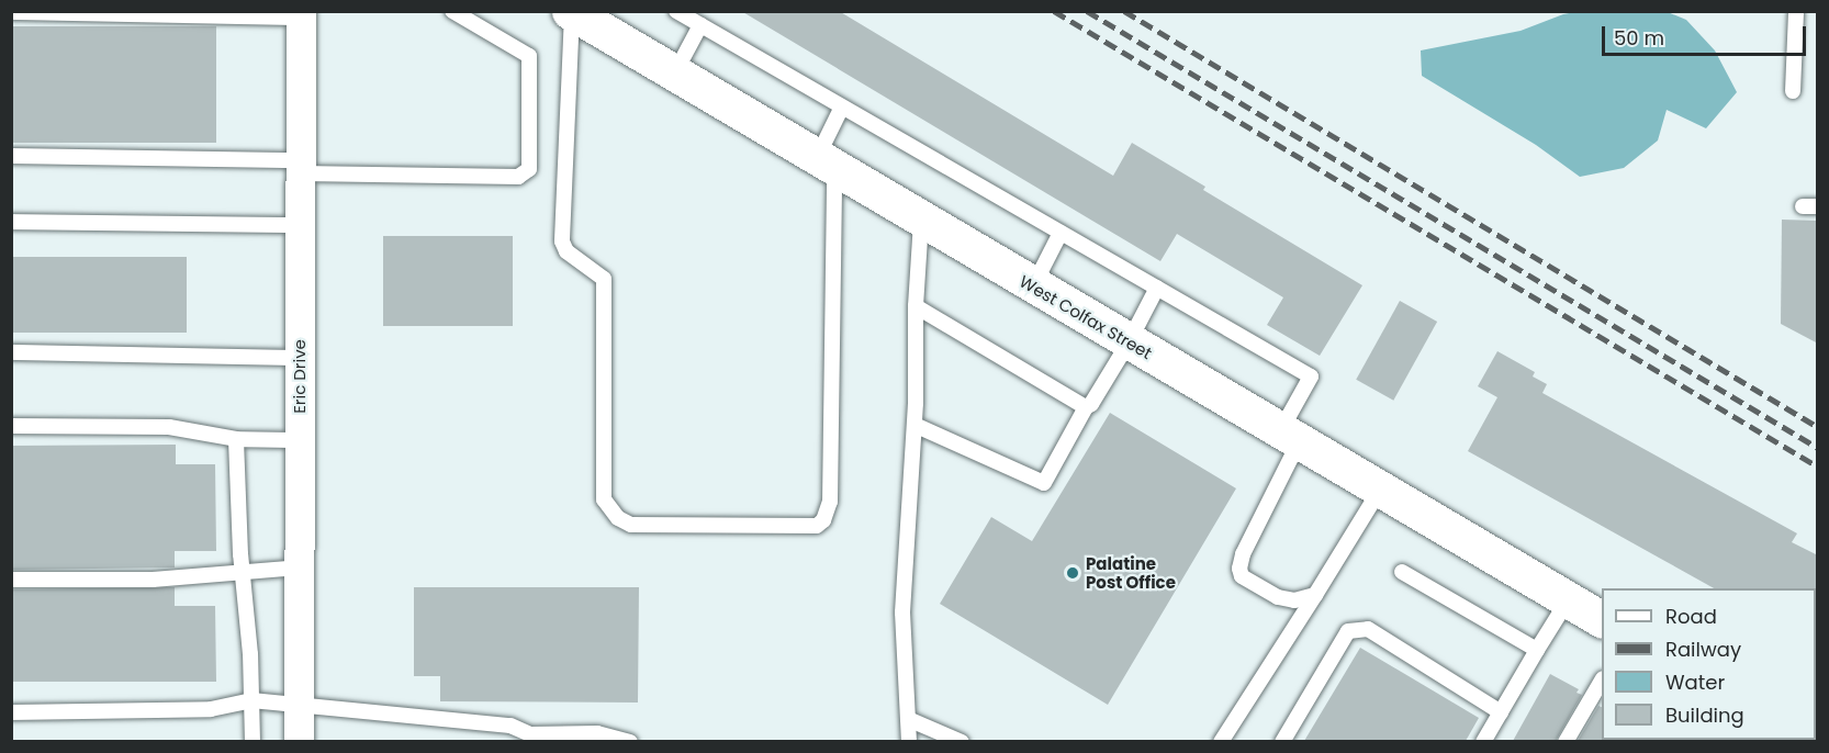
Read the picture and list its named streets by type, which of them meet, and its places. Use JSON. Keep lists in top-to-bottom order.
{
  "streets": {
    "street": ["West Colfax Street", "Eric Drive"]
  },
  "places": ["Palatine Post Office"],
  "legend": [
    "Road",
    "Railway",
    "Water",
    "Building"
  ],
  "scale_bar": "50 m"
}
